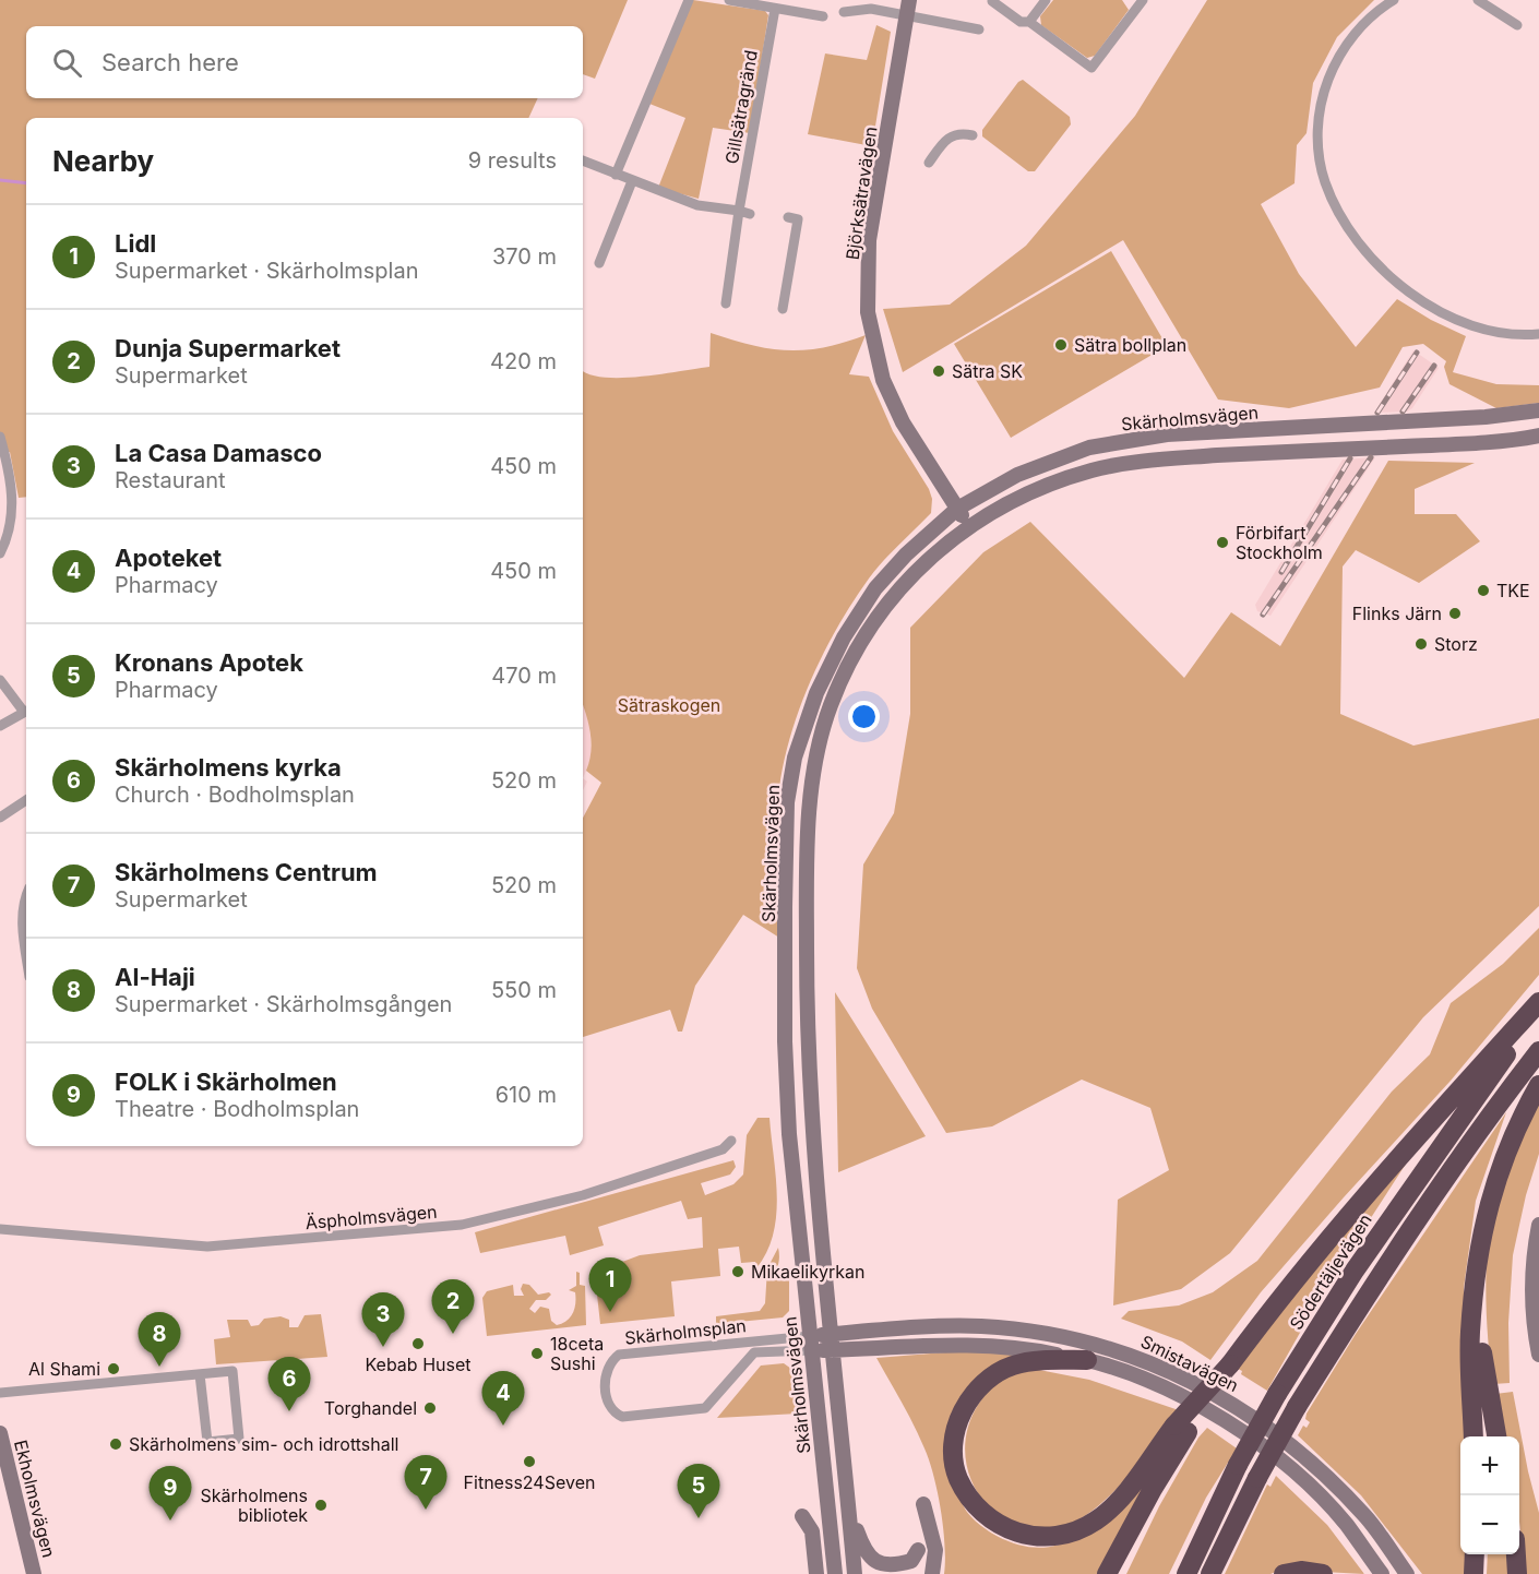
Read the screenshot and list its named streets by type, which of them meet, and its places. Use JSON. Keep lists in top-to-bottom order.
{
  "streets": {
    "highway": ["Södertäljevägen"],
    "main road": [
      "Björksätravägen",
      "Skärholmsvägen",
      "Smistavägen",
      "Ekholmsvägen"
    ],
    "street": ["Gillsätragränd", "Äspholmsvägen", "Skärholmsplan"]
  },
  "crossings": [
    ["Björksätravägen", "Skärholmsvägen"],
    ["Skärholmsvägen", "Skärholmsplan"],
    ["Skärholmsvägen", "Smistavägen"],
    ["Skärholmsplan", "Smistavägen"]
  ],
  "parks": ["Sätraskogen"],
  "places": [
    "Sätra bollplan",
    "Sätra SK",
    "Förbifart Stockholm",
    "TKE",
    "Flinks Järn",
    "Storz",
    "Mikaelikyrkan",
    "Kebab Huset",
    "18ceta Sushi",
    "Al Shami",
    "Torghandel",
    "Skärholmens sim- och idrottshall",
    "Fitness24Seven",
    "Skärholmens bibliotek"
  ],
  "page": {
    "search": "Search here",
    "heading": ["Nearby", "9 results"],
    "list": [
      {
        "mark": "1",
        "name": "Lidl",
        "note": "Supermarket · Skärholmsplan",
        "value": "370 m"
      },
      {
        "mark": "2",
        "name": "Dunja Supermarket",
        "note": "Supermarket",
        "value": "420 m"
      },
      {
        "mark": "3",
        "name": "La Casa Damasco",
        "note": "Restaurant",
        "value": "450 m"
      },
      {
        "mark": "4",
        "name": "Apoteket",
        "note": "Pharmacy",
        "value": "450 m"
      },
      {
        "mark": "5",
        "name": "Kronans Apotek",
        "note": "Pharmacy",
        "value": "470 m"
      },
      {
        "mark": "6",
        "name": "Skärholmens kyrka",
        "note": "Church · Bodholmsplan",
        "value": "520 m"
      },
      {
        "mark": "7",
        "name": "Skärholmens Centrum",
        "note": "Supermarket",
        "value": "520 m"
      },
      {
        "mark": "8",
        "name": "Al-Haji",
        "note": "Supermarket · Skärholmsgången",
        "value": "550 m"
      },
      {
        "mark": "9",
        "name": "FOLK i Skärholmen",
        "note": "Theatre · Bodholmsplan",
        "value": "610 m"
      }
    ],
    "pins": [
      "1",
      "2",
      "3",
      "8",
      "6",
      "4",
      "7",
      "5",
      "9"
    ],
    "map_buttons": ["+", "−"]
  }
}
